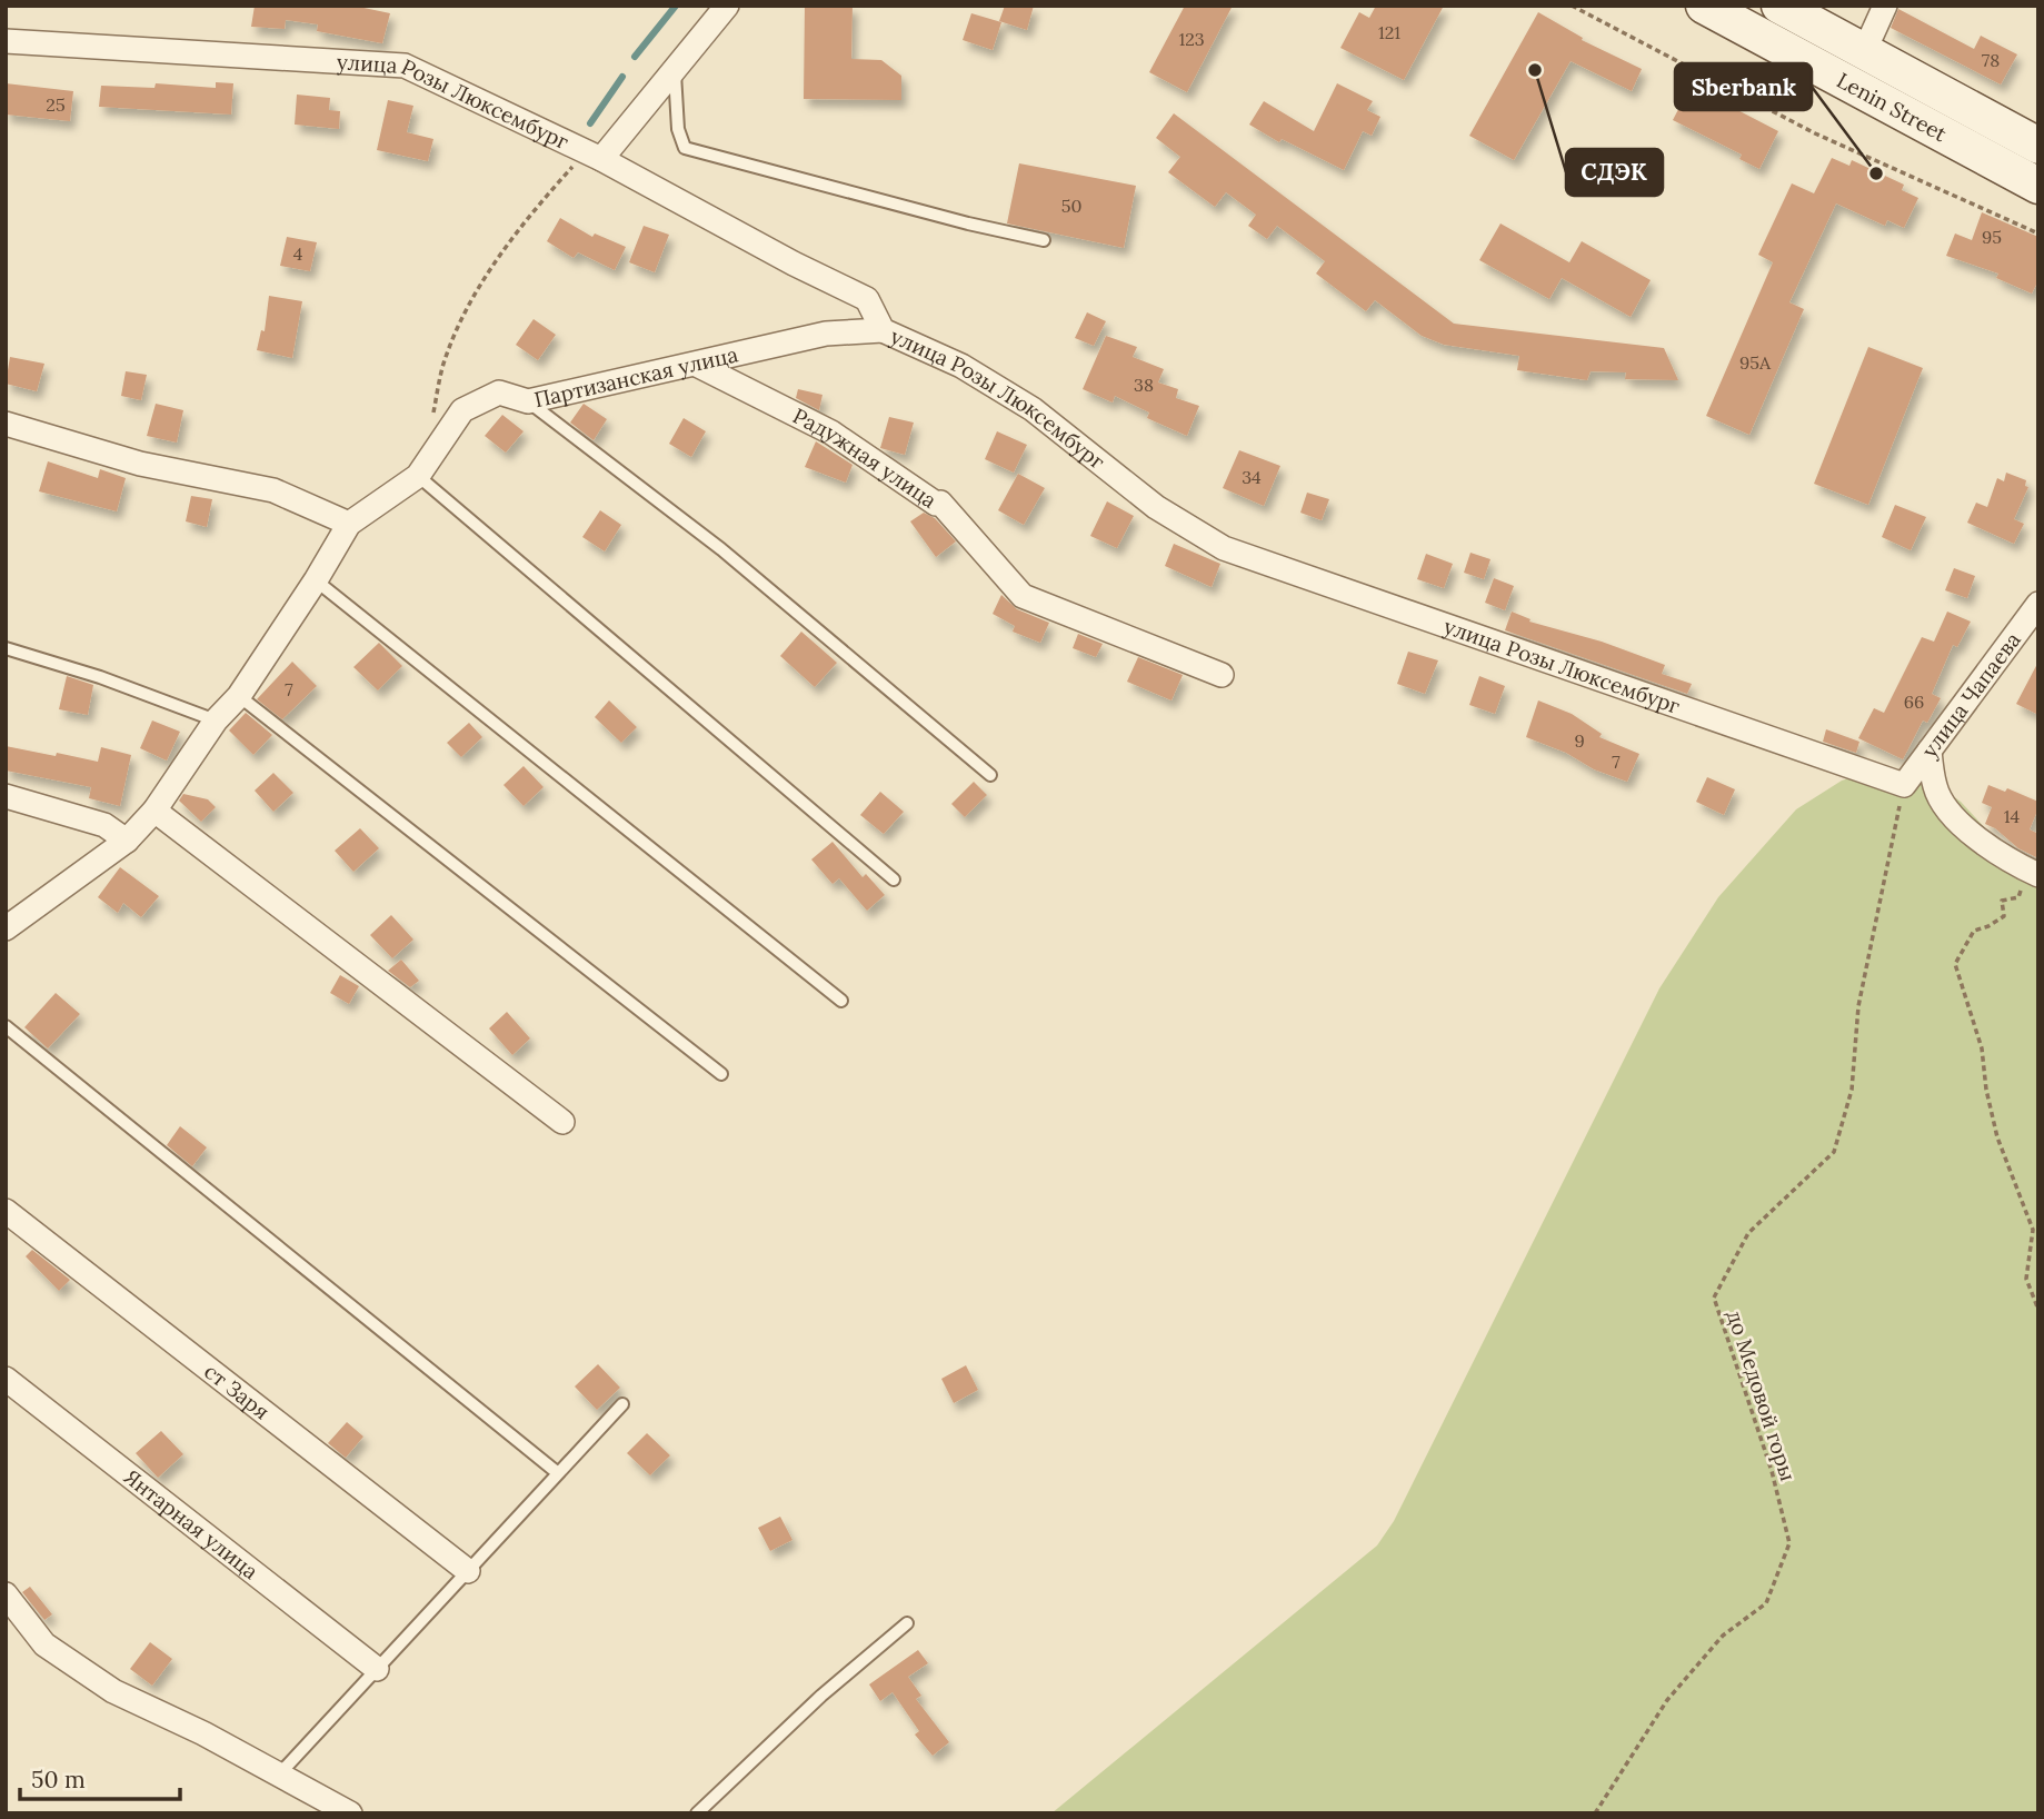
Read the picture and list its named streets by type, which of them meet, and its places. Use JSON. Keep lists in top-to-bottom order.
{
  "streets": {
    "main road": ["Lenin Street"],
    "street": [
      "улица Розы Люксембург",
      "Партизанская улица",
      "Радужная улица",
      "улица Чапаева",
      "ст Заря",
      "Янтарная улица"
    ],
    "path": ["до Медовой горы"]
  },
  "crossings": [
    ["улица Розы Люксембург", "Партизанская улица"],
    ["улица Розы Люксембург", "улица Чапаева"],
    ["улица Розы Люксембург", "до Медовой горы"],
    ["Партизанская улица", "Радужная улица"],
    ["улица Чапаева", "до Медовой горы"]
  ],
  "places": ["СДЭК", "Sberbank"],
  "house_numbers": [
    "121",
    "123",
    "78",
    "25",
    "50",
    "95",
    "4",
    "95А",
    "38",
    "34",
    "7",
    "66",
    "9",
    "7",
    "14"
  ],
  "scale_bar": "50 m"
}
